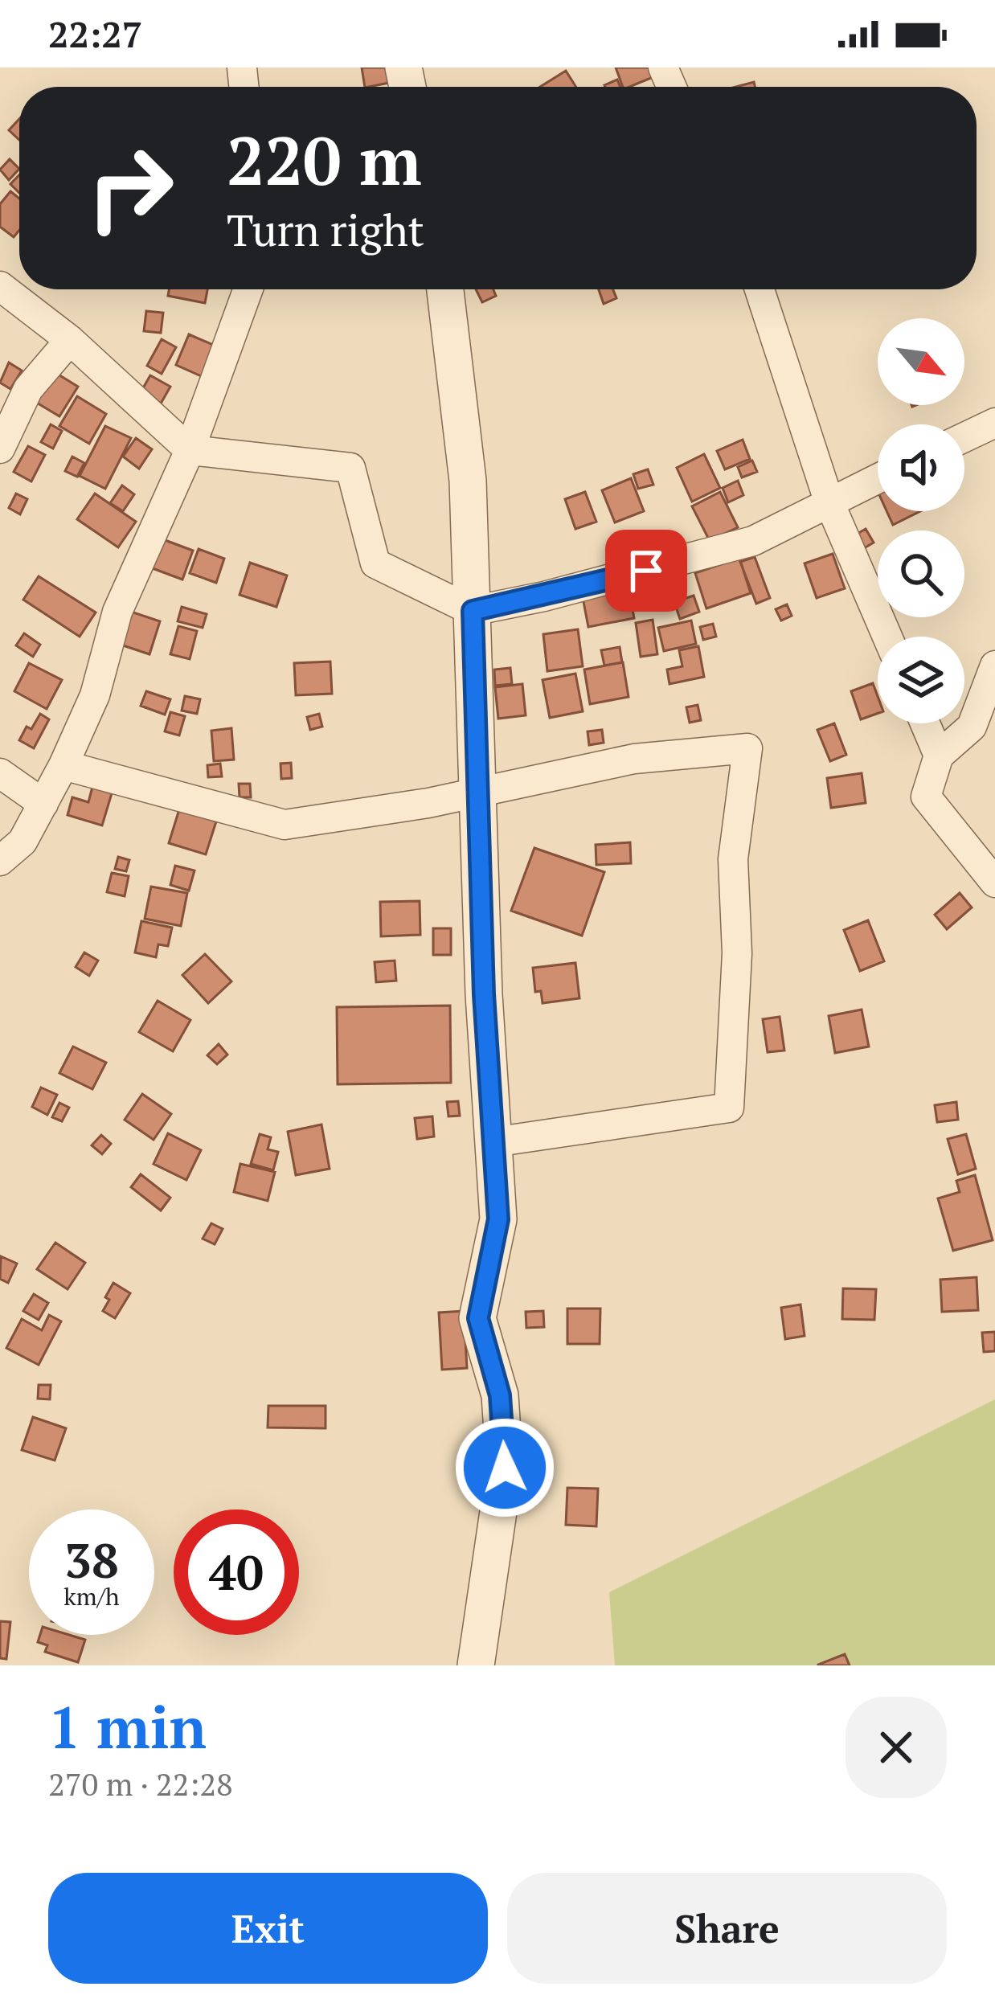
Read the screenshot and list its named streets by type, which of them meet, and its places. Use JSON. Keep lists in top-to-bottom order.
{
  "north": "bottom right",
  "page": {
    "status": "22:27",
    "turn": ["220 m", "Turn right"],
    "speed": "38 km/h",
    "limit": "40",
    "heading": ["1 min", "270 m · 22:28"],
    "buttons": ["Exit", "Share"]
  }
}
